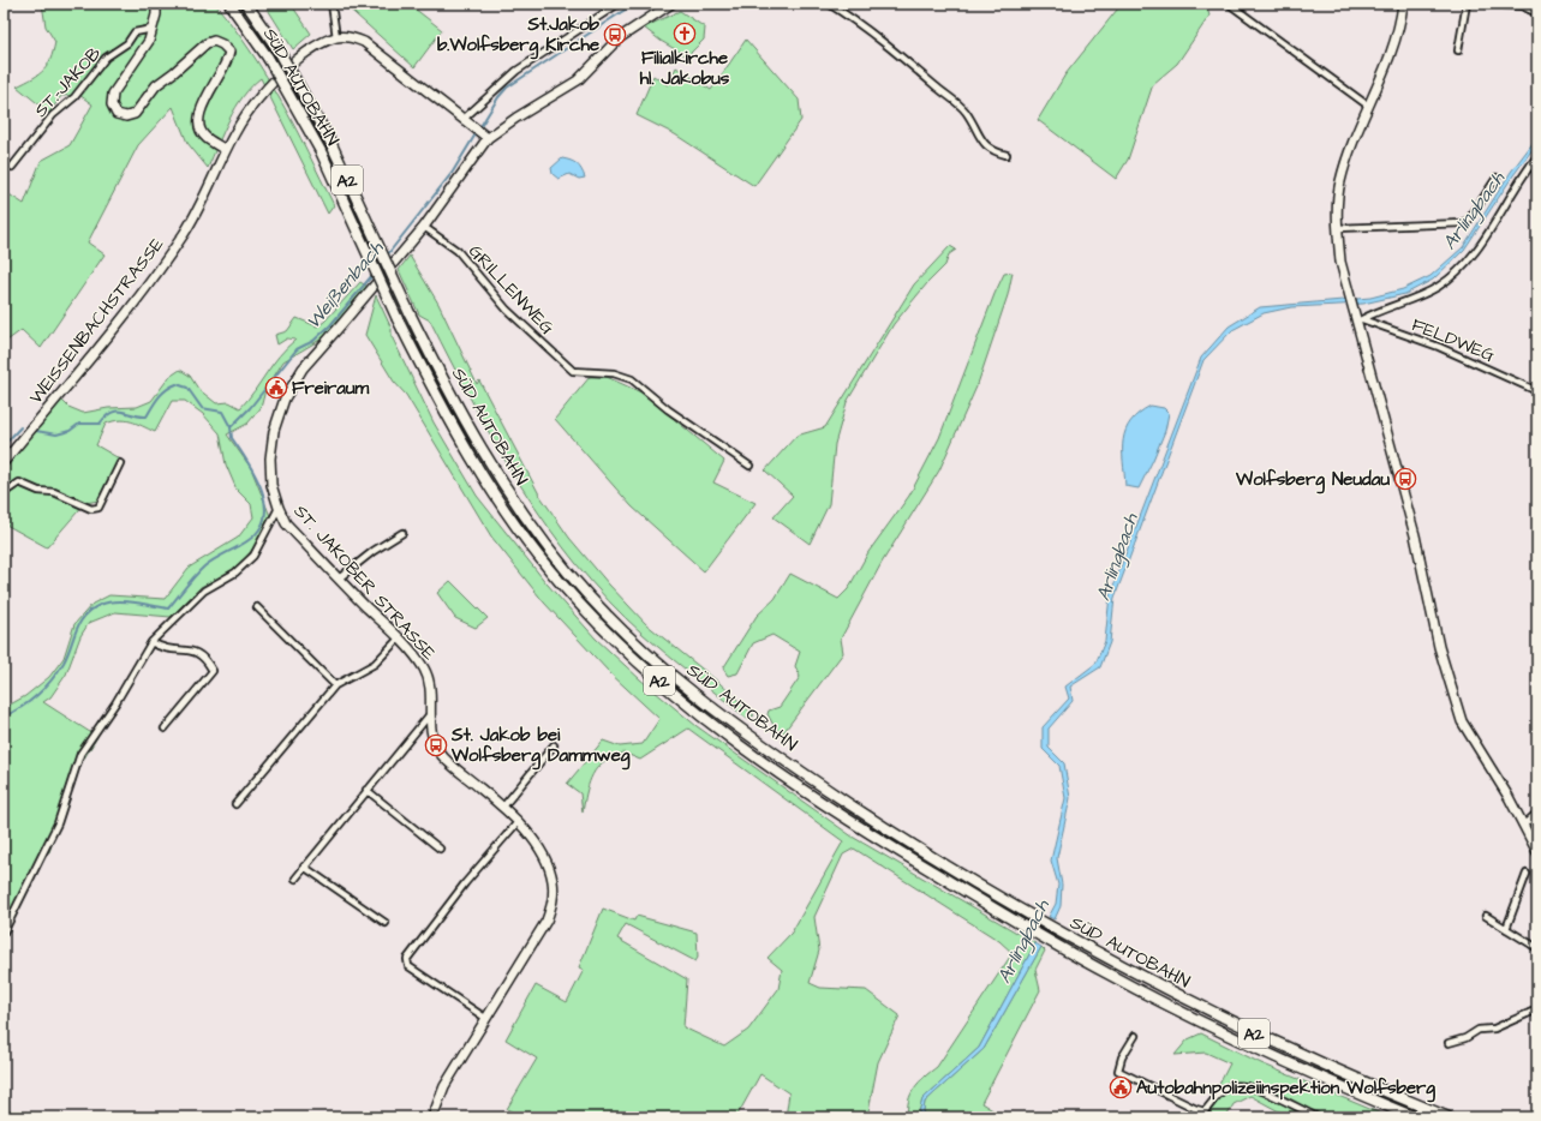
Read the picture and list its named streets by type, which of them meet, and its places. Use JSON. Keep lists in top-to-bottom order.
{
  "streets": {
    "highway": ["SÜD AUTOBAHN", "A2"],
    "main road": ["WEISSENBACHSTRASSE", "ST. JAKOBER STRASSE"],
    "street": ["ST.-JAKOB", "GRILLENWEG", "FELDWEG"]
  },
  "crossings": [
    ["GRILLENWEG", "ST. JAKOBER STRASSE"]
  ],
  "water": ["Arlingbach", "Weißenbach"],
  "places": {
    "church": ["Filialkirche hl. Jakobus"],
    "bus stop": ["St.Jakob b.Wolfsberg Kirche", "Wolfsberg Neudau", "St. Jakob bei Wolfsberg Dammweg"],
    "public building": ["Freiraum", "Autobahnpolizeiinspektion Wolfsberg"]
  }
}
